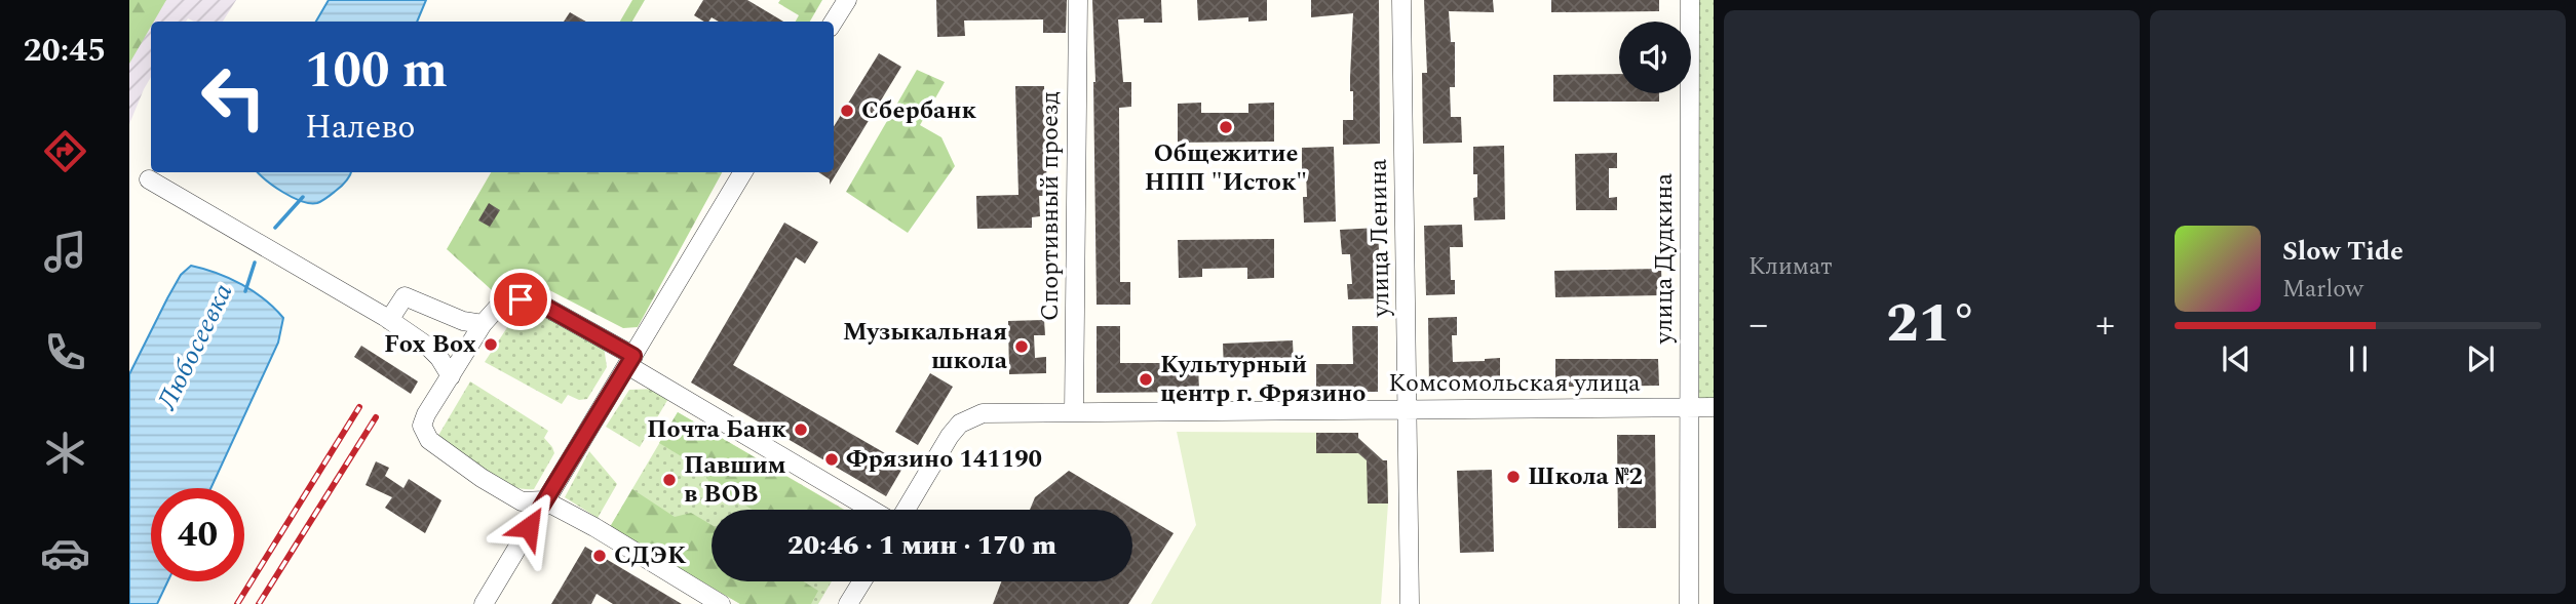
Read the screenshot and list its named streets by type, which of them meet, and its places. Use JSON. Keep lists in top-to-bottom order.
{
  "streets": {
    "street": [
      "Спортивный проезд",
      "улица Ленина",
      "улица Дудкина",
      "Комсомольская улица"
    ]
  },
  "crossings": [
    ["Спортивный проезд", "Комсомольская улица"],
    ["улица Ленина", "Комсомольская улица"],
    ["улица Дудкина", "Комсомольская улица"]
  ],
  "water": ["Любосеевка"],
  "places": [
    "Сбербанк",
    "Общежитие НПП \"Исток\"",
    "Fox Box",
    "Музыкальная школа",
    "Культурный центр г. Фрязино",
    "Почта Банк",
    "Фрязино 141190",
    "Школа №2",
    "Павшим в ВОВ",
    "СДЭК"
  ],
  "page": {
    "tabs": "20:45",
    "tile": "Климат",
    "turn": ["100 m", "Налево"],
    "song": ["Slow Tide", "Marlow"],
    "heat": ["−", "21°", "+"],
    "limit": "40",
    "trip": "20:46 · 1 мин · 170 m"
  }
}
